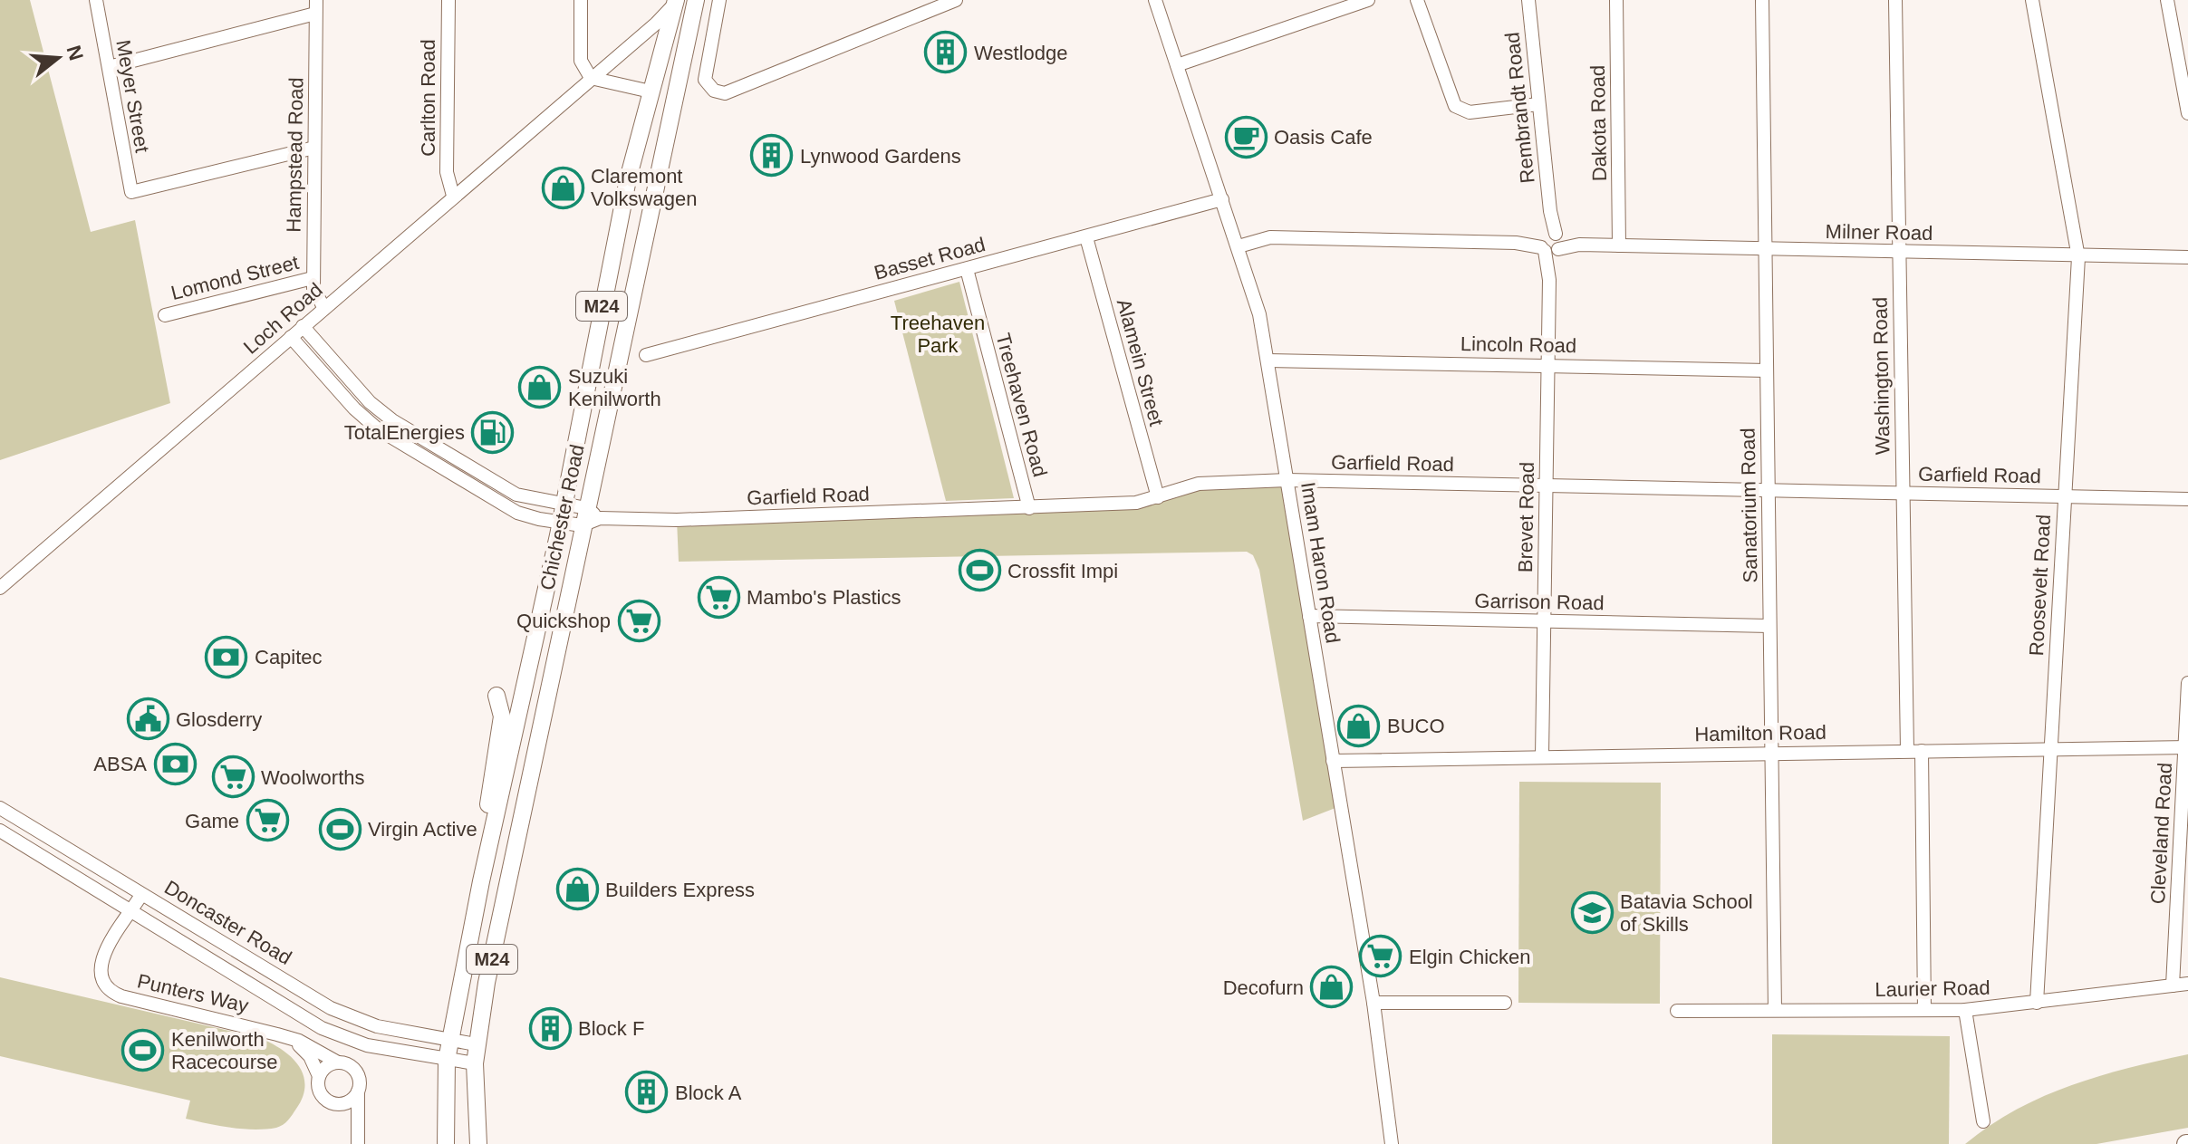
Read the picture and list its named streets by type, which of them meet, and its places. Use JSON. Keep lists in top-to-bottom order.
{
  "streets": {
    "main road": ["M24", "Chichester Road"],
    "street": [
      "Meyer Street",
      "Carlton Road",
      "Rembrandt Road",
      "Dakota Road",
      "Hampstead Road",
      "Milner Road",
      "Basset Road",
      "Lomond Street",
      "Loch Road",
      "Lincoln Road",
      "Alamein Street",
      "Washington Road",
      "Treehaven Road",
      "Garfield Road",
      "Sanatorium Road",
      "Brevet Road",
      "Imam Haron Road",
      "Roosevelt Road",
      "Garrison Road",
      "Hamilton Road",
      "Cleveland Road",
      "Doncaster Road",
      "Laurier Road",
      "Punters Way"
    ]
  },
  "crossings": [
    ["Meyer Street", "Hampstead Road"],
    ["Carlton Road", "Loch Road"],
    ["Rembrandt Road", "Milner Road"],
    ["Rembrandt Road", "Brevet Road"],
    ["Dakota Road", "Milner Road"],
    ["Hampstead Road", "Lomond Street"],
    ["Hampstead Road", "Loch Road"],
    ["Milner Road", "Washington Road"],
    ["Milner Road", "Sanatorium Road"],
    ["Milner Road", "Brevet Road"],
    ["Milner Road", "Imam Haron Road"],
    ["Milner Road", "Roosevelt Road"],
    ["Basset Road", "Alamein Street"],
    ["Basset Road", "Treehaven Road"],
    ["Basset Road", "Imam Haron Road"],
    ["M24", "Chichester Road"],
    ["M24", "Doncaster Road"],
    ["Loch Road", "Chichester Road"],
    ["Lincoln Road", "Sanatorium Road"],
    ["Lincoln Road", "Brevet Road"],
    ["Lincoln Road", "Imam Haron Road"],
    ["Alamein Street", "Garfield Road"],
    ["Washington Road", "Garfield Road"],
    ["Washington Road", "Hamilton Road"],
    ["Treehaven Road", "Garfield Road"],
    ["Garfield Road", "Sanatorium Road"],
    ["Garfield Road", "Chichester Road"],
    ["Garfield Road", "Brevet Road"],
    ["Garfield Road", "Imam Haron Road"],
    ["Garfield Road", "Roosevelt Road"],
    ["Sanatorium Road", "Garrison Road"],
    ["Sanatorium Road", "Hamilton Road"],
    ["Sanatorium Road", "Laurier Road"],
    ["Chichester Road", "Doncaster Road"],
    ["Brevet Road", "Garrison Road"],
    ["Brevet Road", "Hamilton Road"],
    ["Imam Haron Road", "Garrison Road"],
    ["Imam Haron Road", "Hamilton Road"],
    ["Roosevelt Road", "Hamilton Road"],
    ["Roosevelt Road", "Laurier Road"],
    ["Hamilton Road", "Cleveland Road"],
    ["Cleveland Road", "Laurier Road"],
    ["Doncaster Road", "Punters Way"]
  ],
  "parks": ["Treehaven Park"],
  "places": {
    "building": [
      "Westlodge",
      "Lynwood Gardens",
      "Block F",
      "Block A"
    ],
    "cafe": ["Oasis Cafe"],
    "shop": [
      "Claremont Volkswagen",
      "Suzuki Kenilworth",
      "BUCO",
      "Builders Express",
      "Decofurn"
    ],
    "fuel station": ["TotalEnergies"],
    "sports": ["Crossfit Impi", "Virgin Active", "Kenilworth Racecourse"],
    "supermarket": [
      "Mambo's Plastics",
      "Quickshop",
      "Woolworths",
      "Game",
      "Elgin Chicken"
    ],
    "bank": ["Capitec", "ABSA"],
    "public building": ["Glosderry"],
    "school or university": ["Batavia School of Skills"]
  },
  "north": "right"
}
